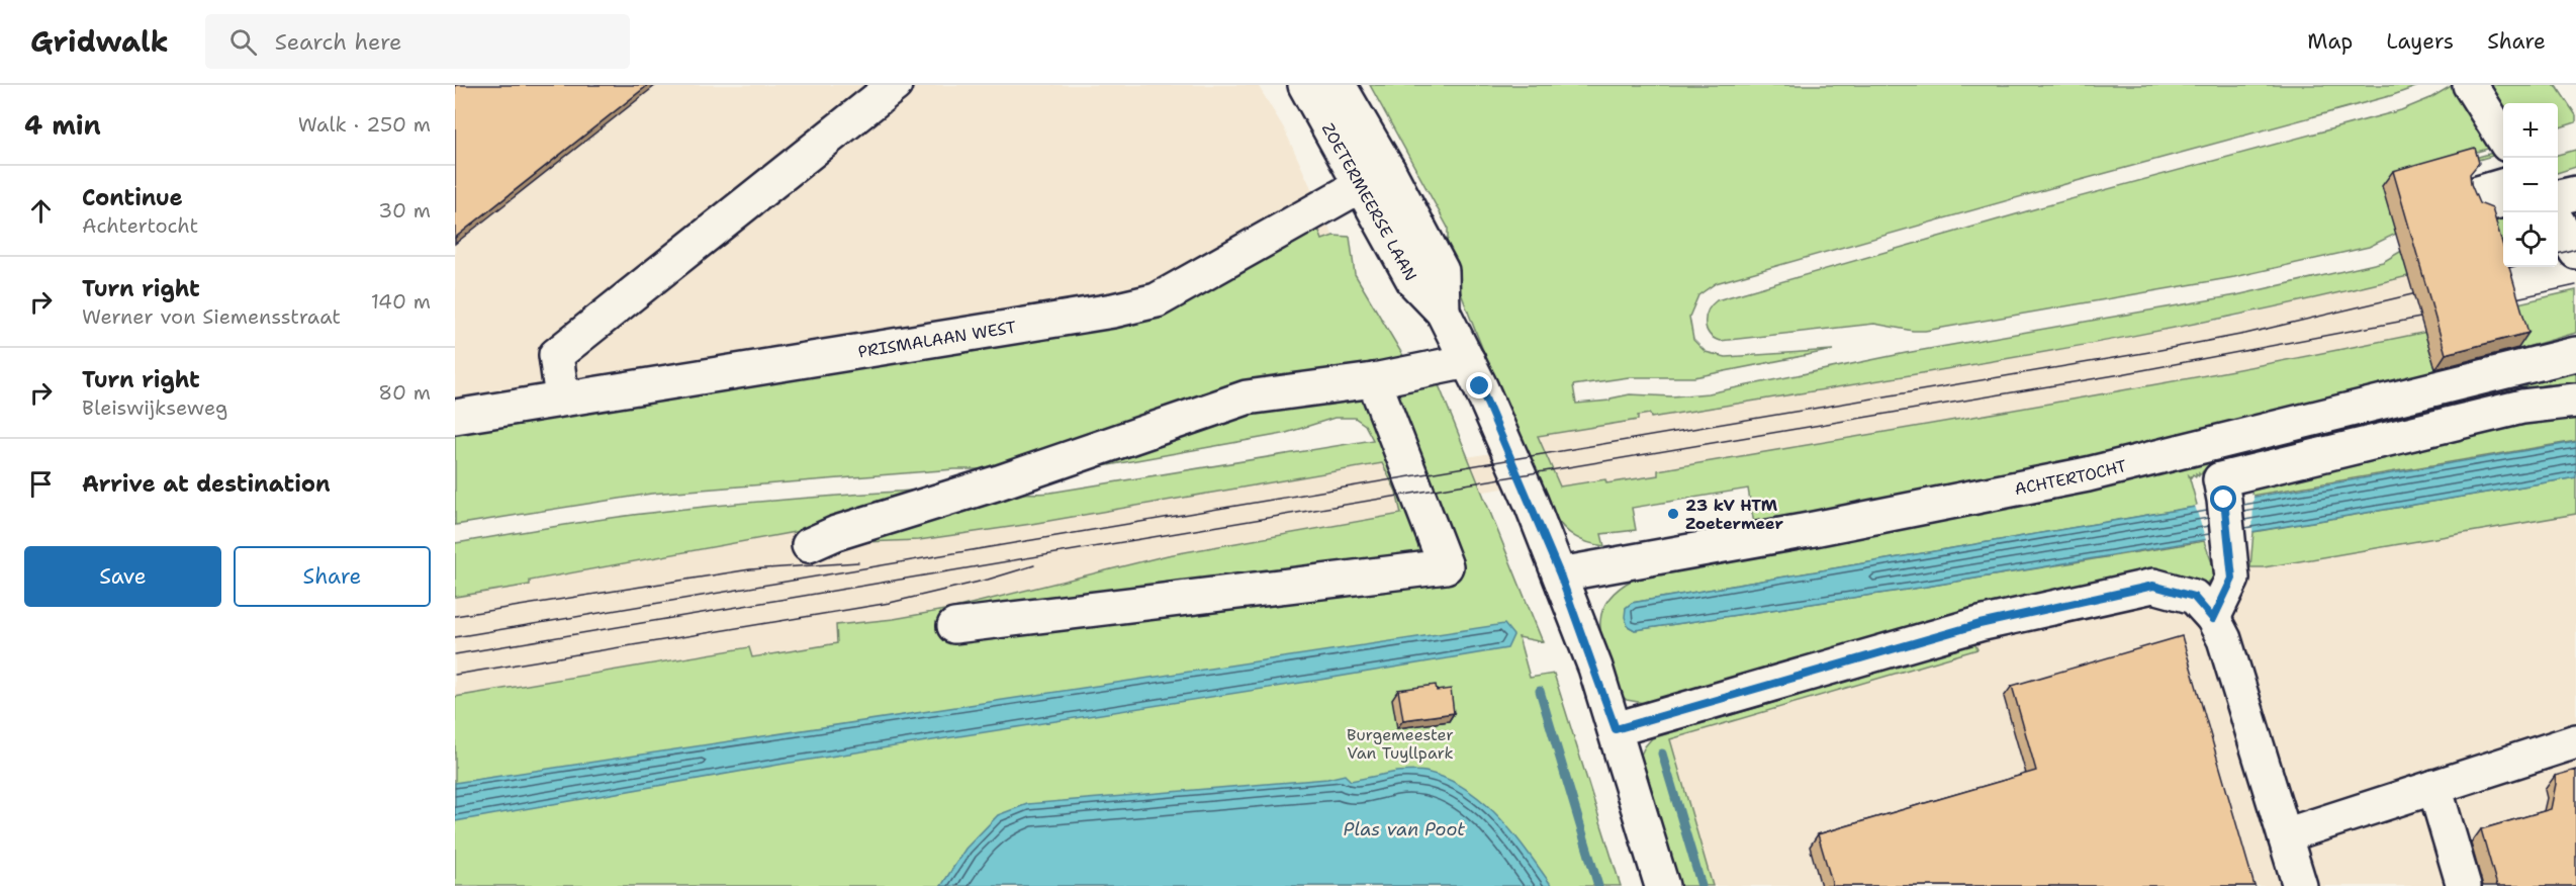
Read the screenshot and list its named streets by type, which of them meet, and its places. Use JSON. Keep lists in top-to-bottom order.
{
  "streets": {
    "street": ["ZOETERMEERSE LAAN", "PRISMALAAN WEST", "ACHTERTOCHT"]
  },
  "crossings": [
    ["ZOETERMEERSE LAAN", "PRISMALAAN WEST"],
    ["ZOETERMEERSE LAAN", "ACHTERTOCHT"]
  ],
  "water": ["Plas van Poot"],
  "parks": ["Burgemeester Van Tuyllpark"],
  "places": ["23 kV HTM Zoetermeer"],
  "page": {
    "header": "Gridwalk",
    "search": "Search here",
    "nav": ["Map", "Layers", "Share"],
    "heading": ["4 min", "Walk · 250 m"],
    "map_buttons": ["+", "−"],
    "list": [
      ["Continue", "Achtertocht", "30 m"],
      ["Turn right", "Werner von Siemensstraat", "140 m"],
      ["Turn right", "Bleiswijkseweg", "80 m"],
      "Arrive at destination"
    ],
    "buttons": ["Save", "Share"]
  }
}
